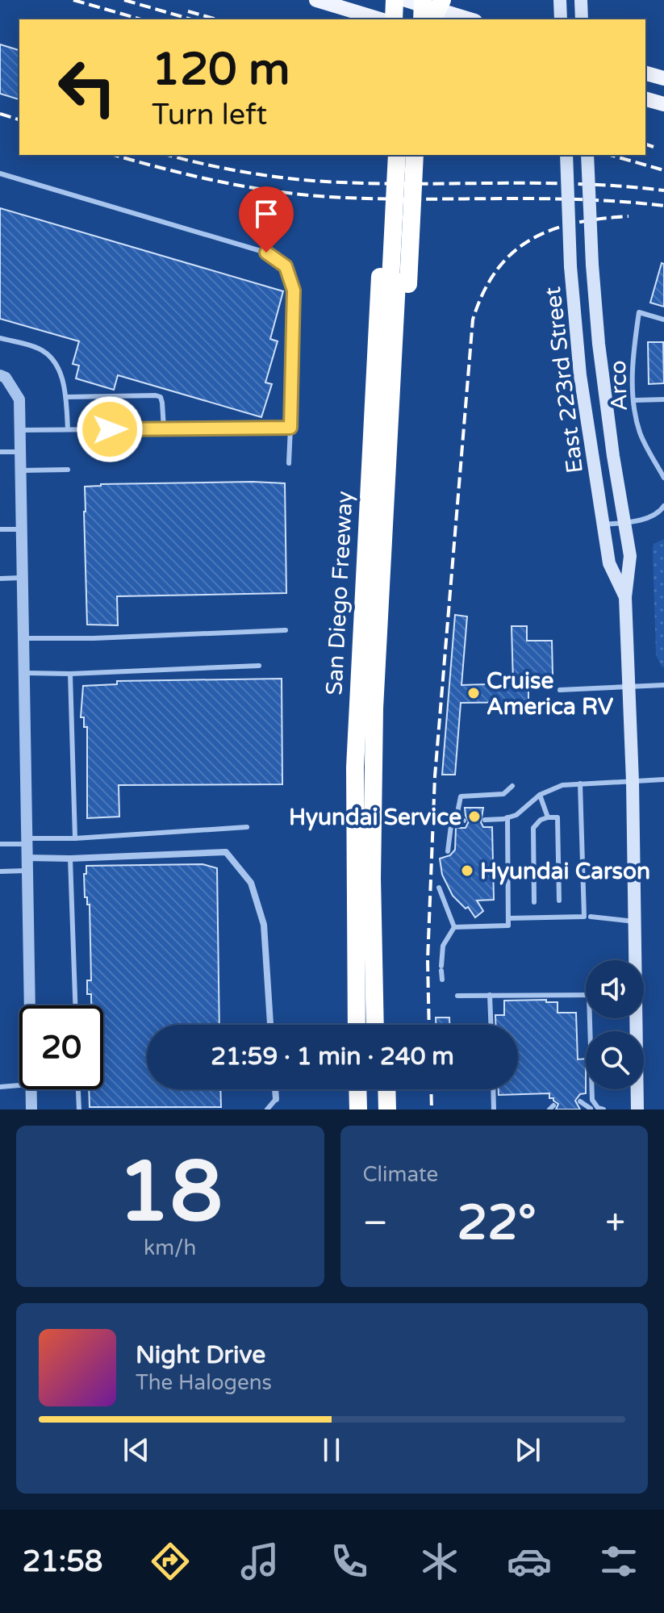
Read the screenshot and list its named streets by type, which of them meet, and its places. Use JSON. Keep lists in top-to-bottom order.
{
  "streets": {
    "highway": ["San Diego Freeway"],
    "main road": ["East 223rd Street"],
    "lane": ["Arco"]
  },
  "places": ["Cruise America RV", "Hyundai Service", "Hyundai Carson"],
  "page": {
    "turn": ["120 m", "Turn left"],
    "limit": "20",
    "trip": "21:59 · 1 min · 240 m",
    "tile": [
      ["18", "km/h"],
      "Climate"
    ],
    "heat": ["−", "22°", "+"],
    "song": ["Night Drive", "The Halogens"],
    "tabs": "21:58"
  }
}
